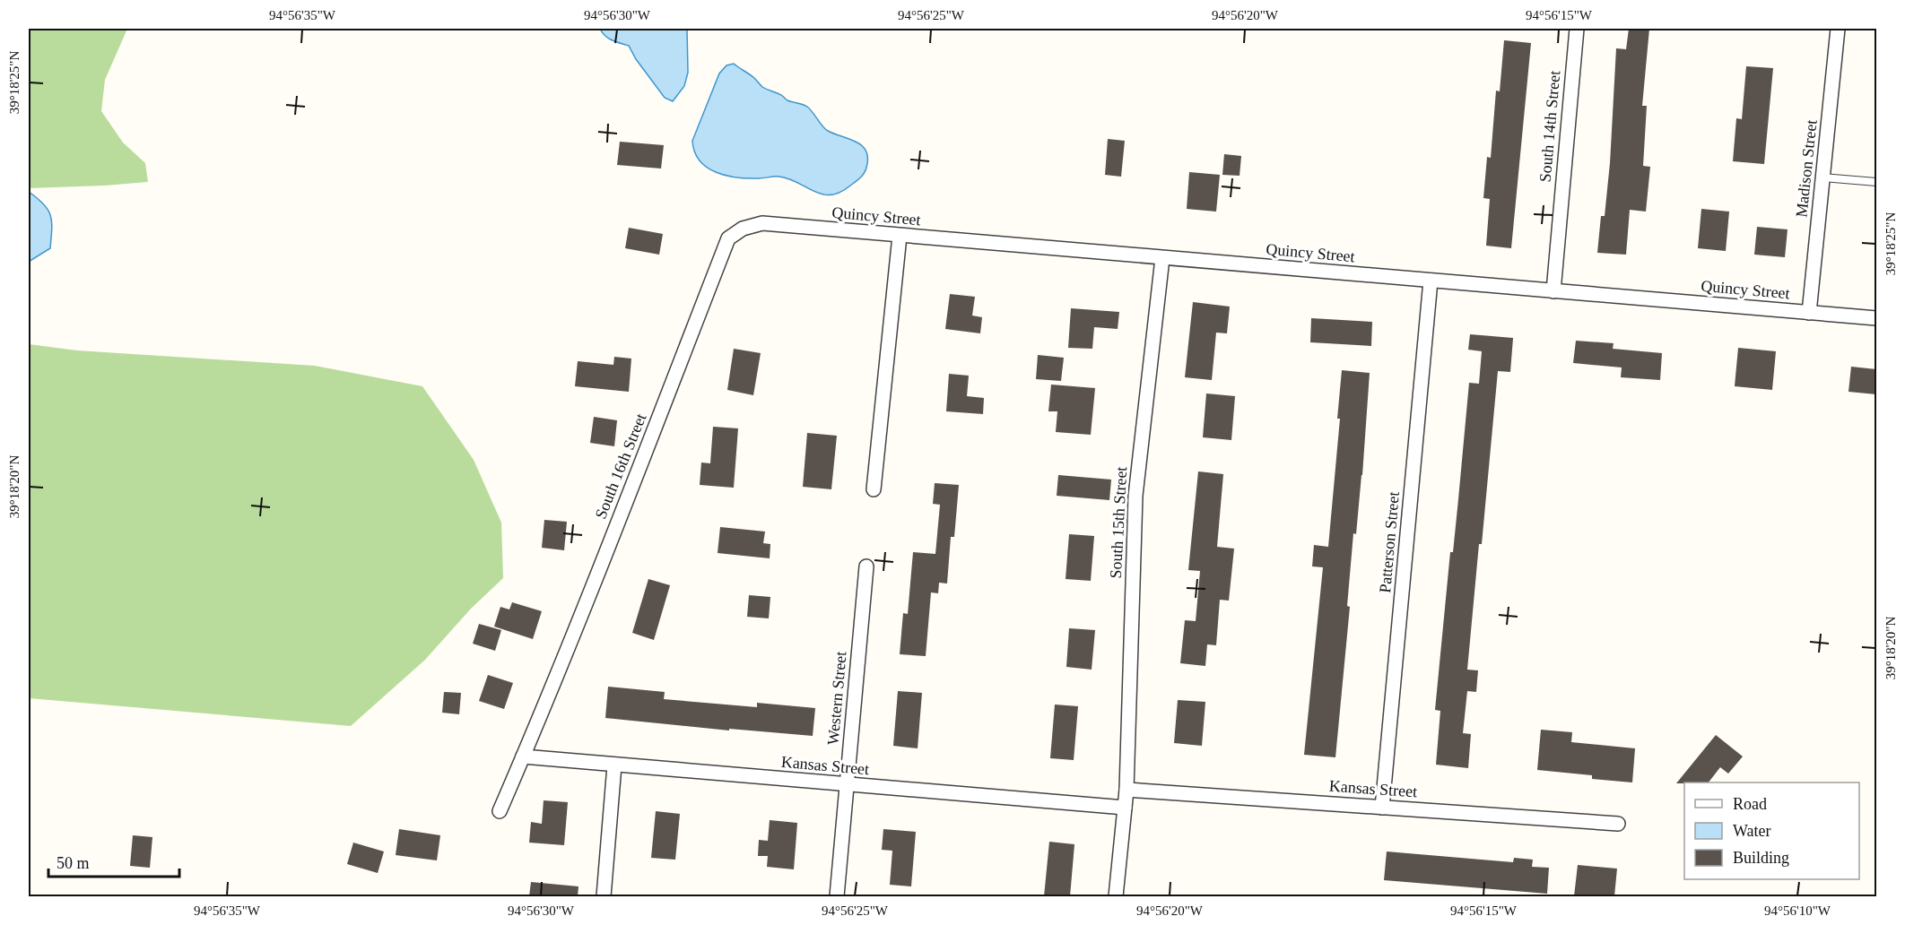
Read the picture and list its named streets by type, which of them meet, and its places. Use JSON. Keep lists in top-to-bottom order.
{
  "streets": {
    "street": [
      "South 14th Street",
      "Madison Street",
      "Quincy Street",
      "South 16th Street",
      "South 15th Street",
      "Patterson Street",
      "Western Street",
      "Kansas Street"
    ]
  },
  "crossings": [
    ["South 14th Street", "Quincy Street"],
    ["Madison Street", "Quincy Street"],
    ["Quincy Street", "South 16th Street"],
    ["Quincy Street", "South 15th Street"],
    ["Quincy Street", "Patterson Street"],
    ["South 16th Street", "Kansas Street"],
    ["South 15th Street", "Kansas Street"],
    ["Patterson Street", "Kansas Street"],
    ["Western Street", "Kansas Street"]
  ],
  "legend": ["Road", "Water", "Building"],
  "scale_bar": "50 m",
  "coordinates": [
    "94°56'35\"W",
    "94°56'30\"W",
    "94°56'25\"W",
    "94°56'20\"W",
    "94°56'15\"W",
    "39°18'25\"N",
    "39°18'20\"N",
    "94°56'10\"W"
  ]
}
